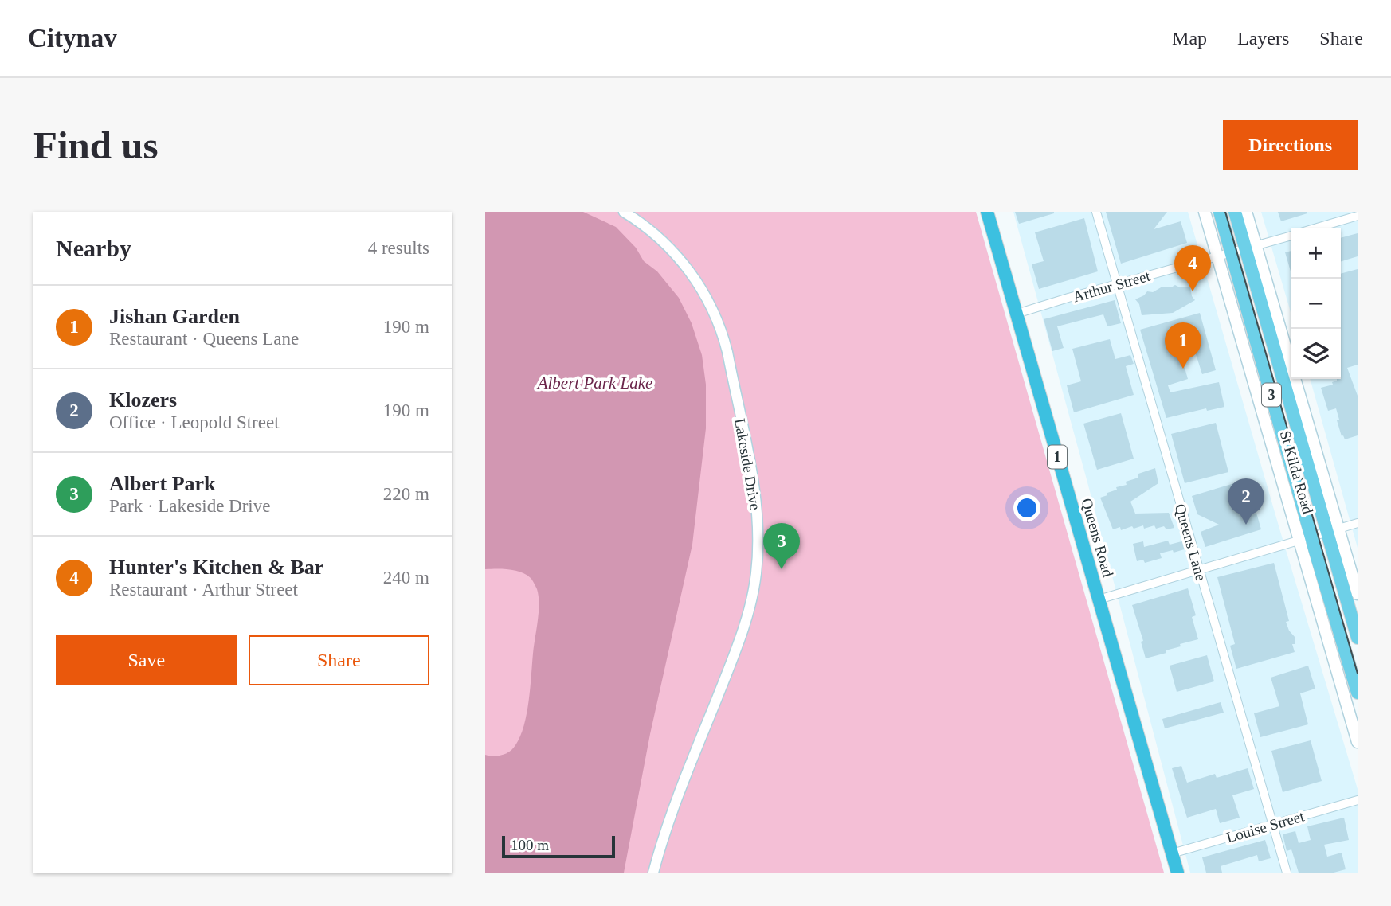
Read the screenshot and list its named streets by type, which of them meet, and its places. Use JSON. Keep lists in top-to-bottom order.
{
  "streets": {
    "highway": ["1", "Queens Road"],
    "main road": ["3", "St Kilda Road"],
    "street": [
      "Arthur Street",
      "Lakeside Drive",
      "Queens Lane",
      "Louise Street"
    ]
  },
  "crossings": [
    ["Arthur Street", "St Kilda Road"],
    ["Arthur Street", "Queens Road"],
    ["Arthur Street", "Queens Lane"],
    ["Queens Road", "Louise Street"],
    ["Queens Lane", "Louise Street"]
  ],
  "water": ["Albert Park Lake"],
  "scale_bar": "100 m",
  "page": {
    "header": "Citynav",
    "nav": ["Map", "Layers", "Share"],
    "buttons": [
      "Directions",
      ["Save", "Share"]
    ],
    "title": "Find us",
    "heading": ["Nearby", "4 results"],
    "map_buttons": ["+", "−"],
    "pins": [
      "4",
      "1",
      "2",
      "3"
    ],
    "list": [
      {
        "mark": "1",
        "name": "Jishan Garden",
        "note": "Restaurant · Queens Lane",
        "value": "190 m"
      },
      {
        "mark": "2",
        "name": "Klozers",
        "note": "Office · Leopold Street",
        "value": "190 m"
      },
      {
        "mark": "3",
        "name": "Albert Park",
        "note": "Park · Lakeside Drive",
        "value": "220 m"
      },
      {
        "mark": "4",
        "name": "Hunter's Kitchen & Bar",
        "note": "Restaurant · Arthur Street",
        "value": "240 m"
      }
    ],
    "scale": "100 m"
  }
}
